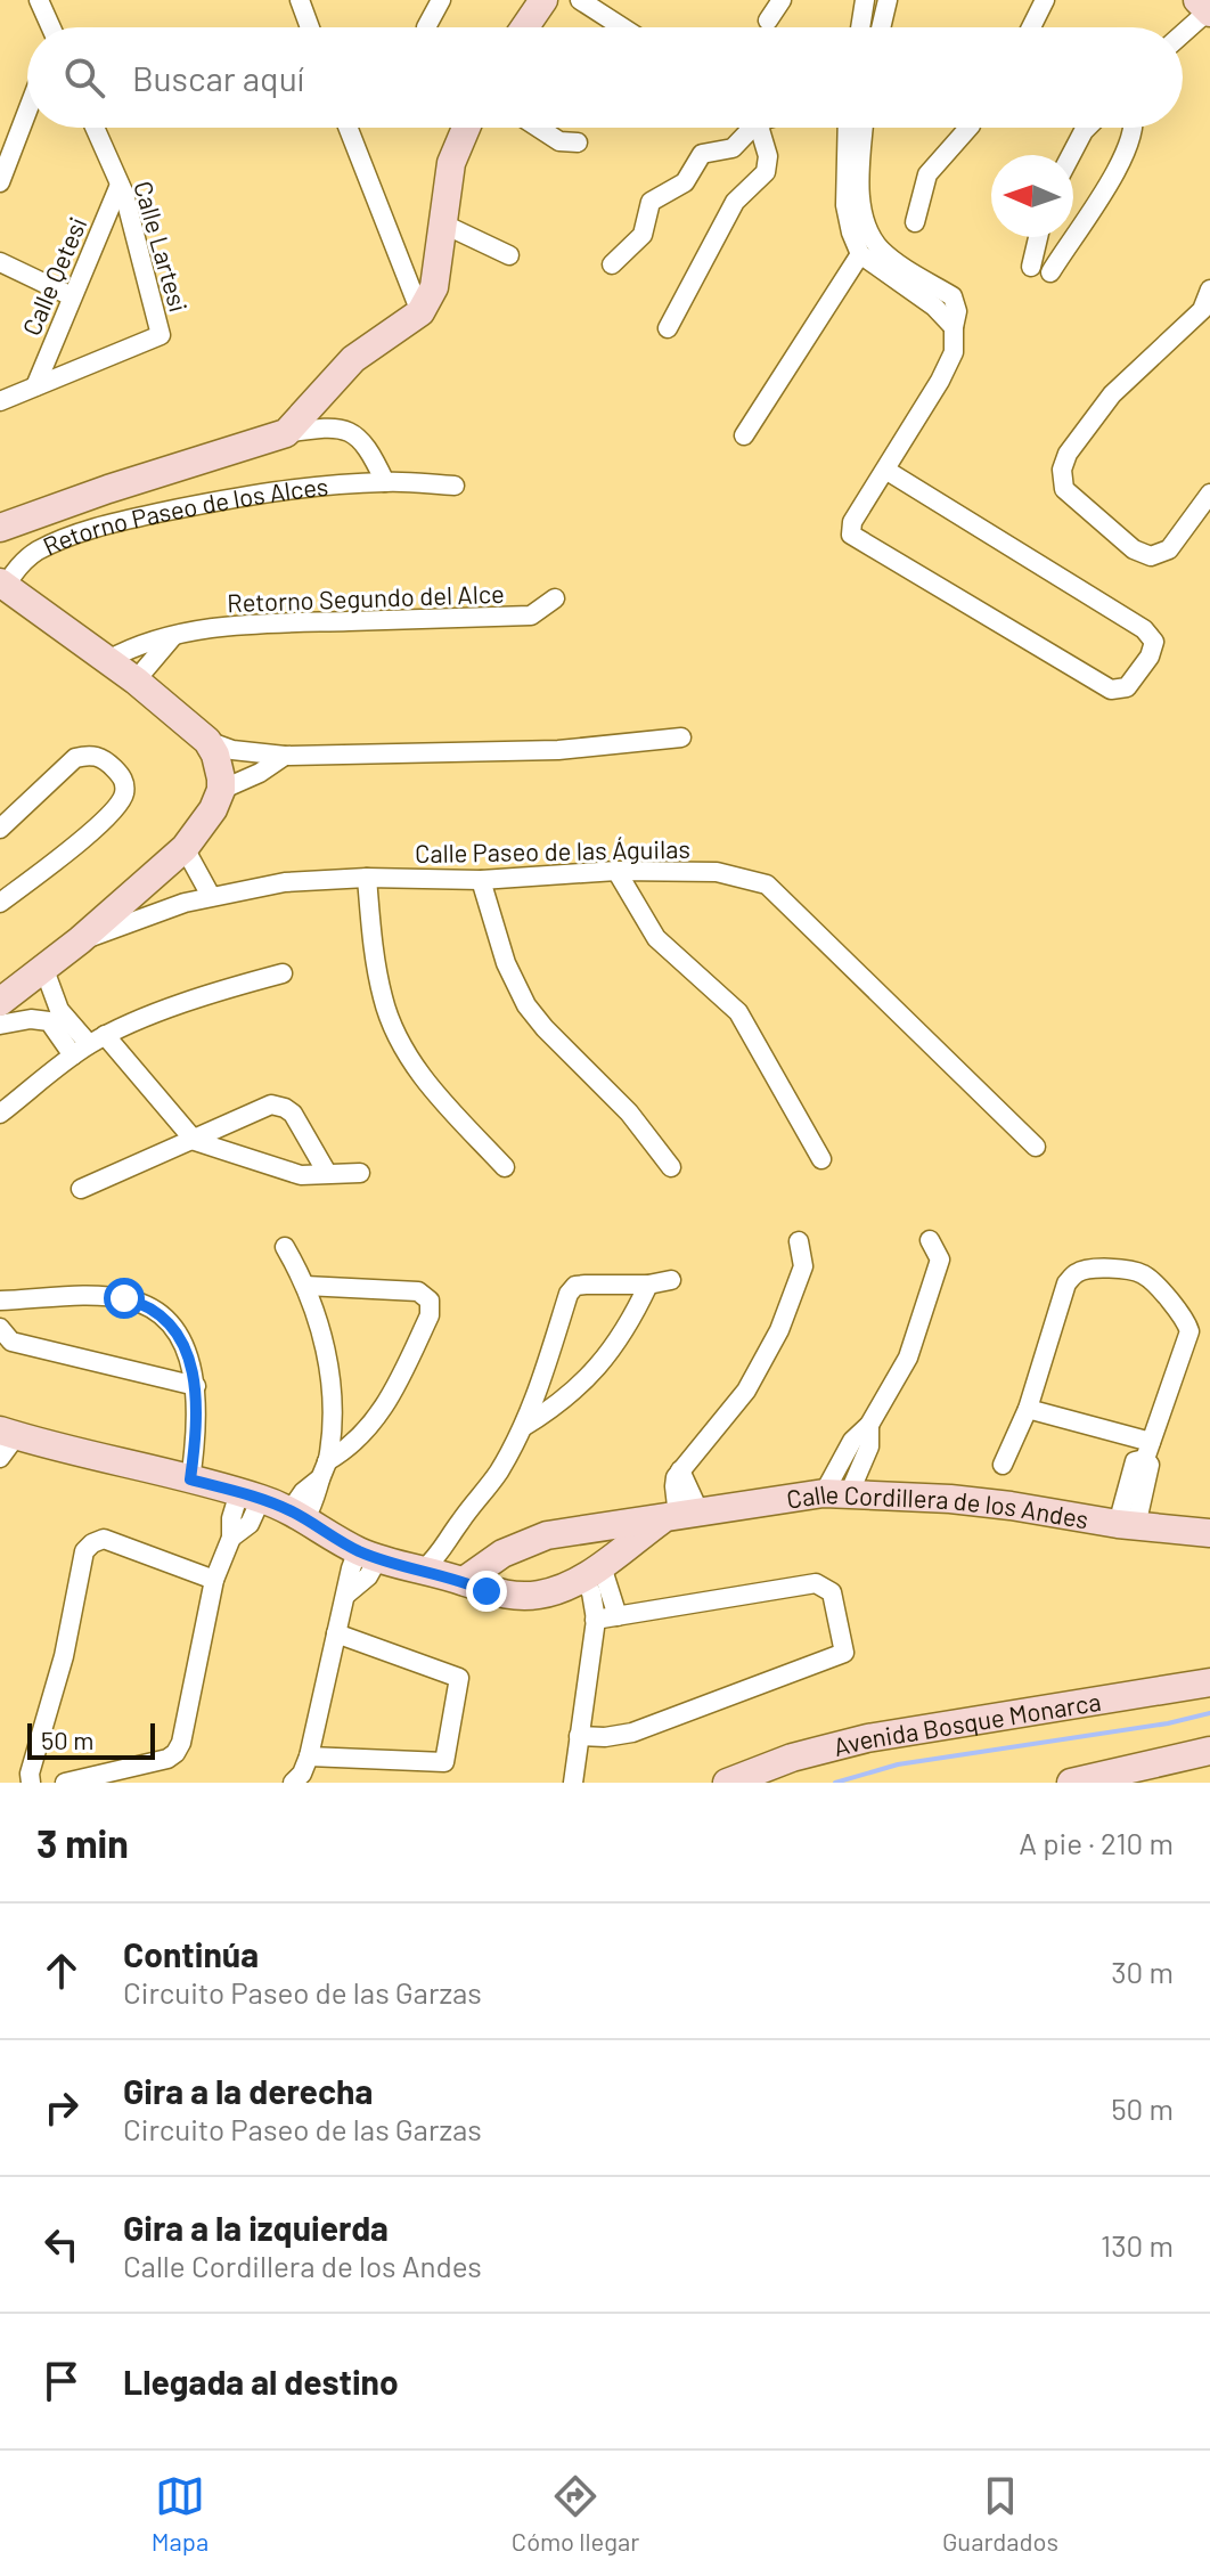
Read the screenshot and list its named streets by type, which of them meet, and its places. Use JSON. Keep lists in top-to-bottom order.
{
  "streets": {
    "street": [
      "Calle Lartesi",
      "Calle Qetesi",
      "Retorno Paseo de los Alces",
      "Retorno Segundo del Alce",
      "Calle Paseo de las Águilas",
      "Calle Cordillera de los Andes",
      "Avenida Bosque Monarca"
    ]
  },
  "crossings": [
    ["Calle Lartesi", "Calle Qetesi"],
    ["Retorno Paseo de los Alces", "Retorno Segundo del Alce"]
  ],
  "scale_bar": "50 m",
  "north": "left",
  "page": {
    "search": "Buscar aquí",
    "scale": "50 m",
    "heading": ["3 min", "A pie · 210 m"],
    "list": [
      ["Continúa", "Circuito Paseo de las Garzas", "30 m"],
      ["Gira a la derecha", "Circuito Paseo de las Garzas", "50 m"],
      ["Gira a la izquierda", "Calle Cordillera de los Andes", "130 m"],
      "Llegada al destino"
    ],
    "nav": ["Mapa", "Cómo llegar", "Guardados"]
  }
}
